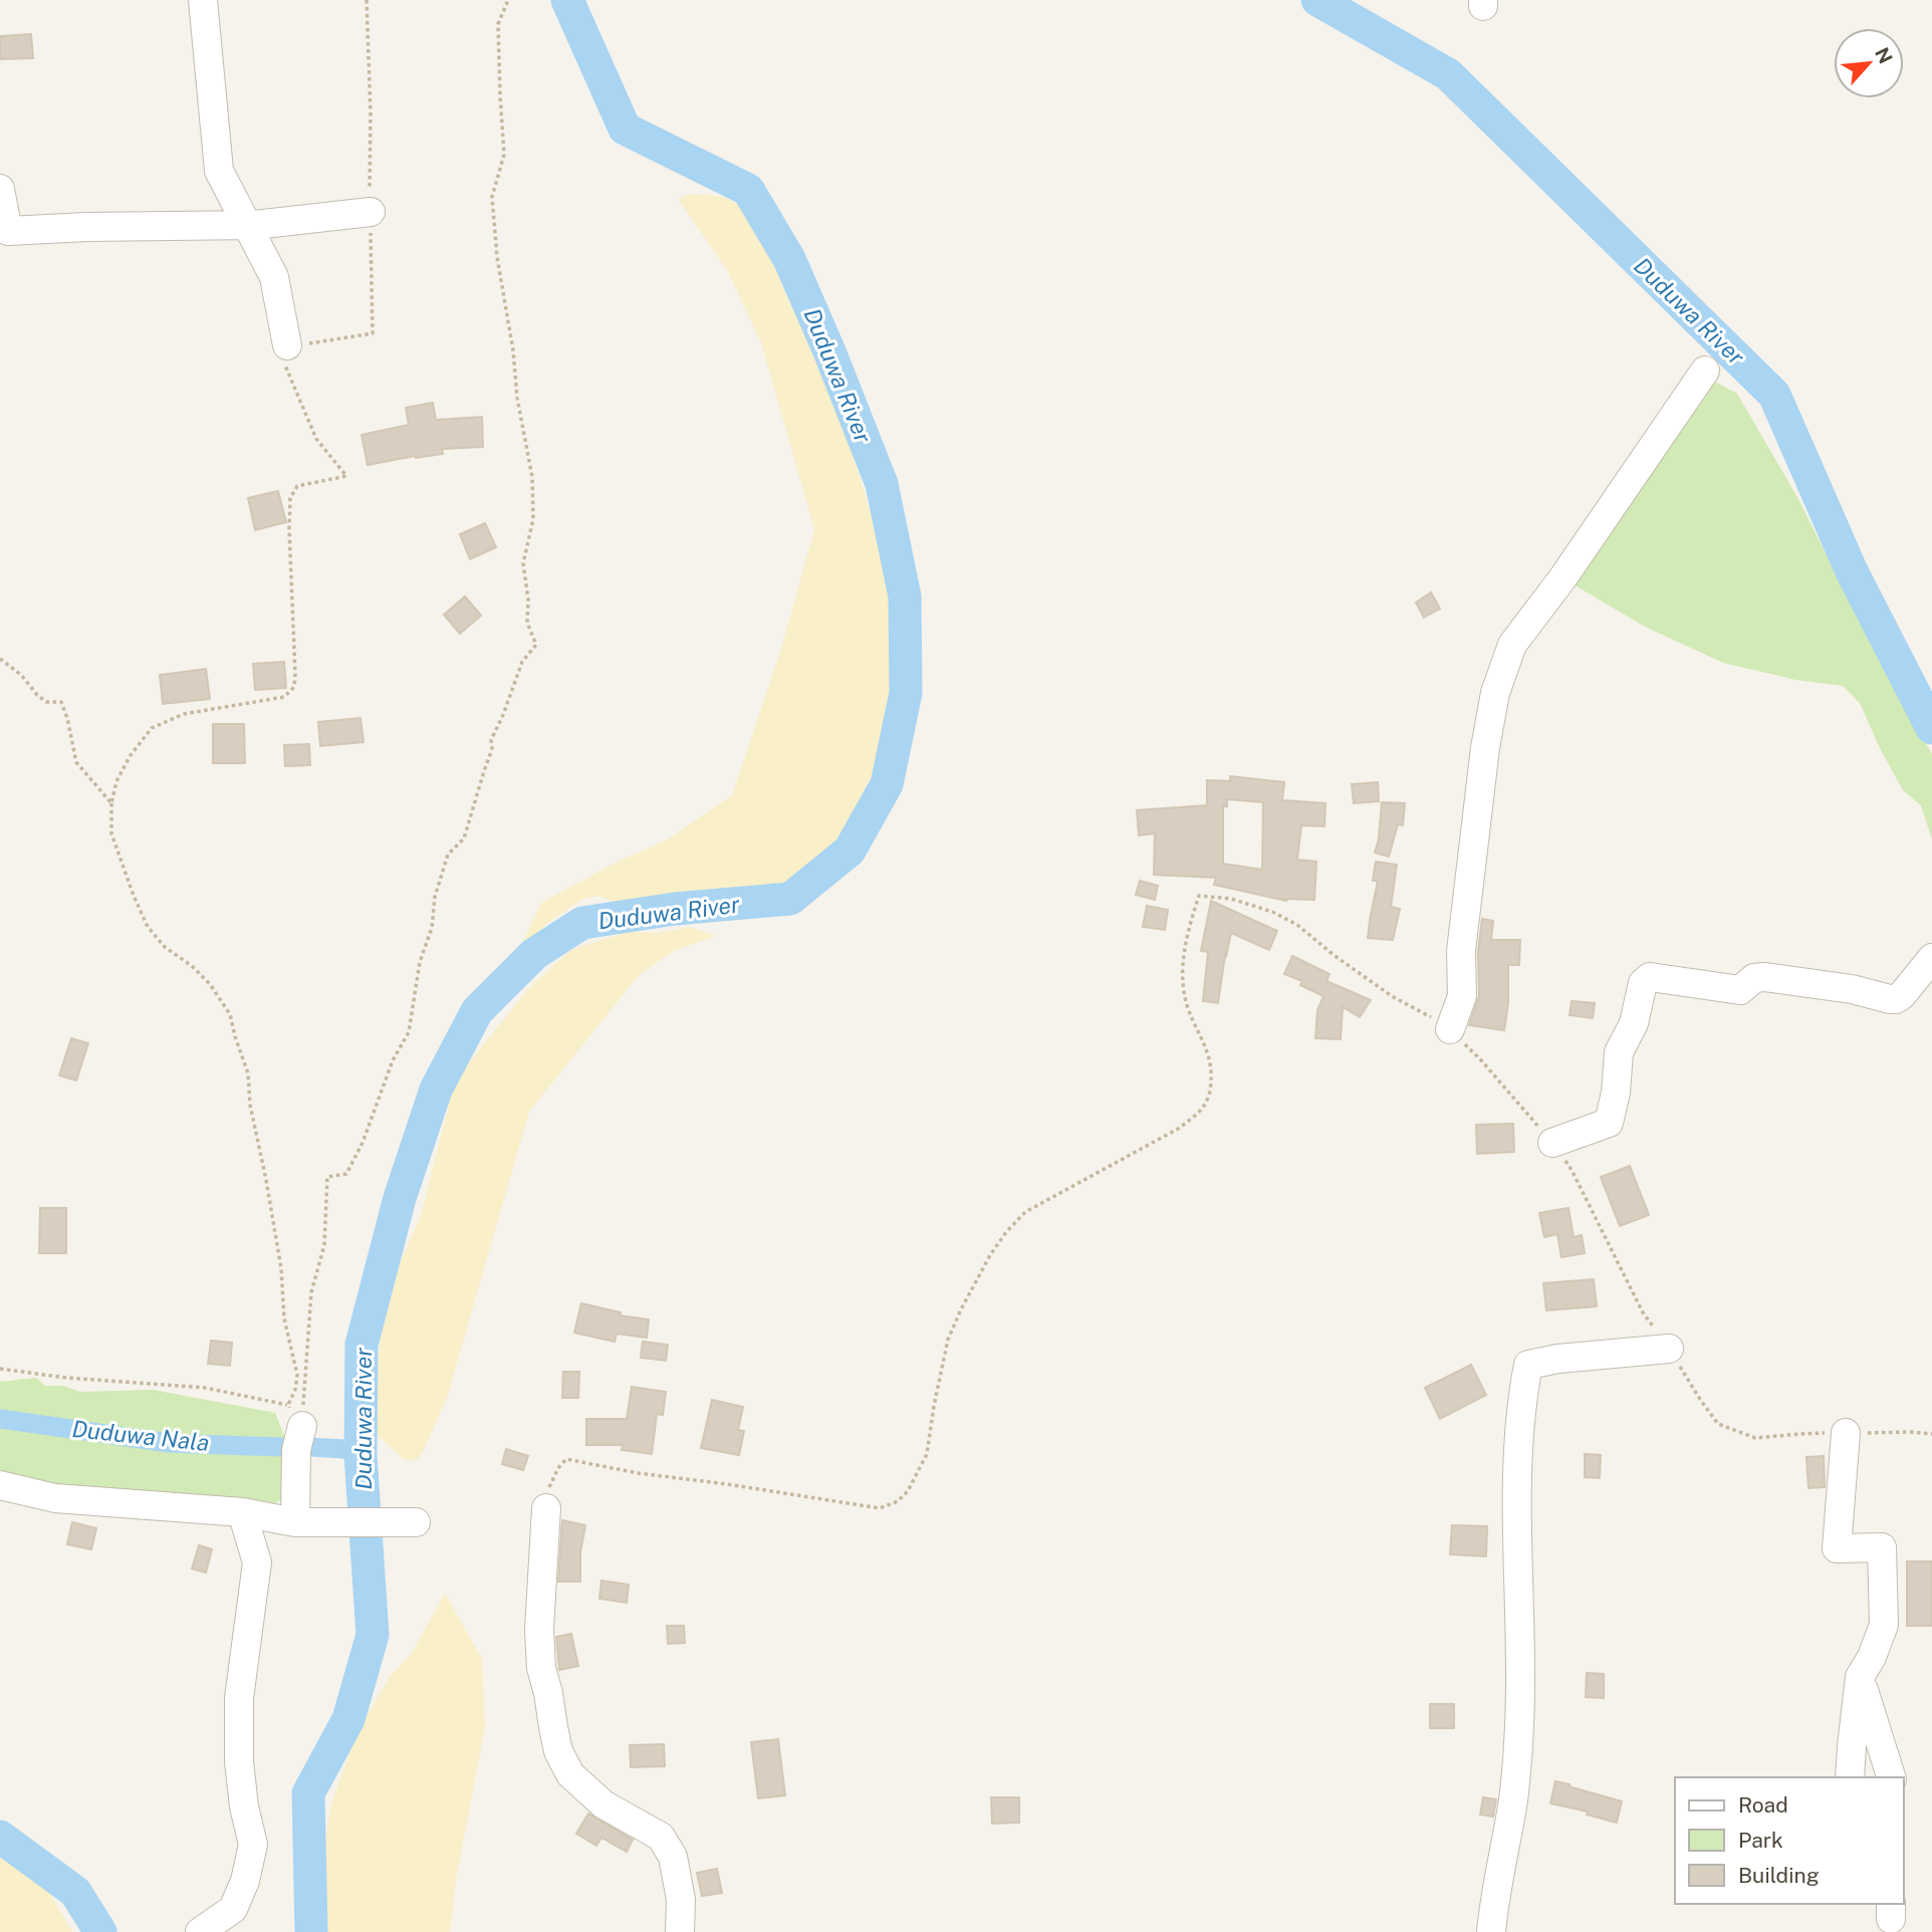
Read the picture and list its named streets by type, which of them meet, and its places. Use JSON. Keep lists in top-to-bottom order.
{
  "water": ["Duduwa River", "Duduwa Nala"],
  "legend": ["Road", "Park", "Building"],
  "north": "top right"
}
